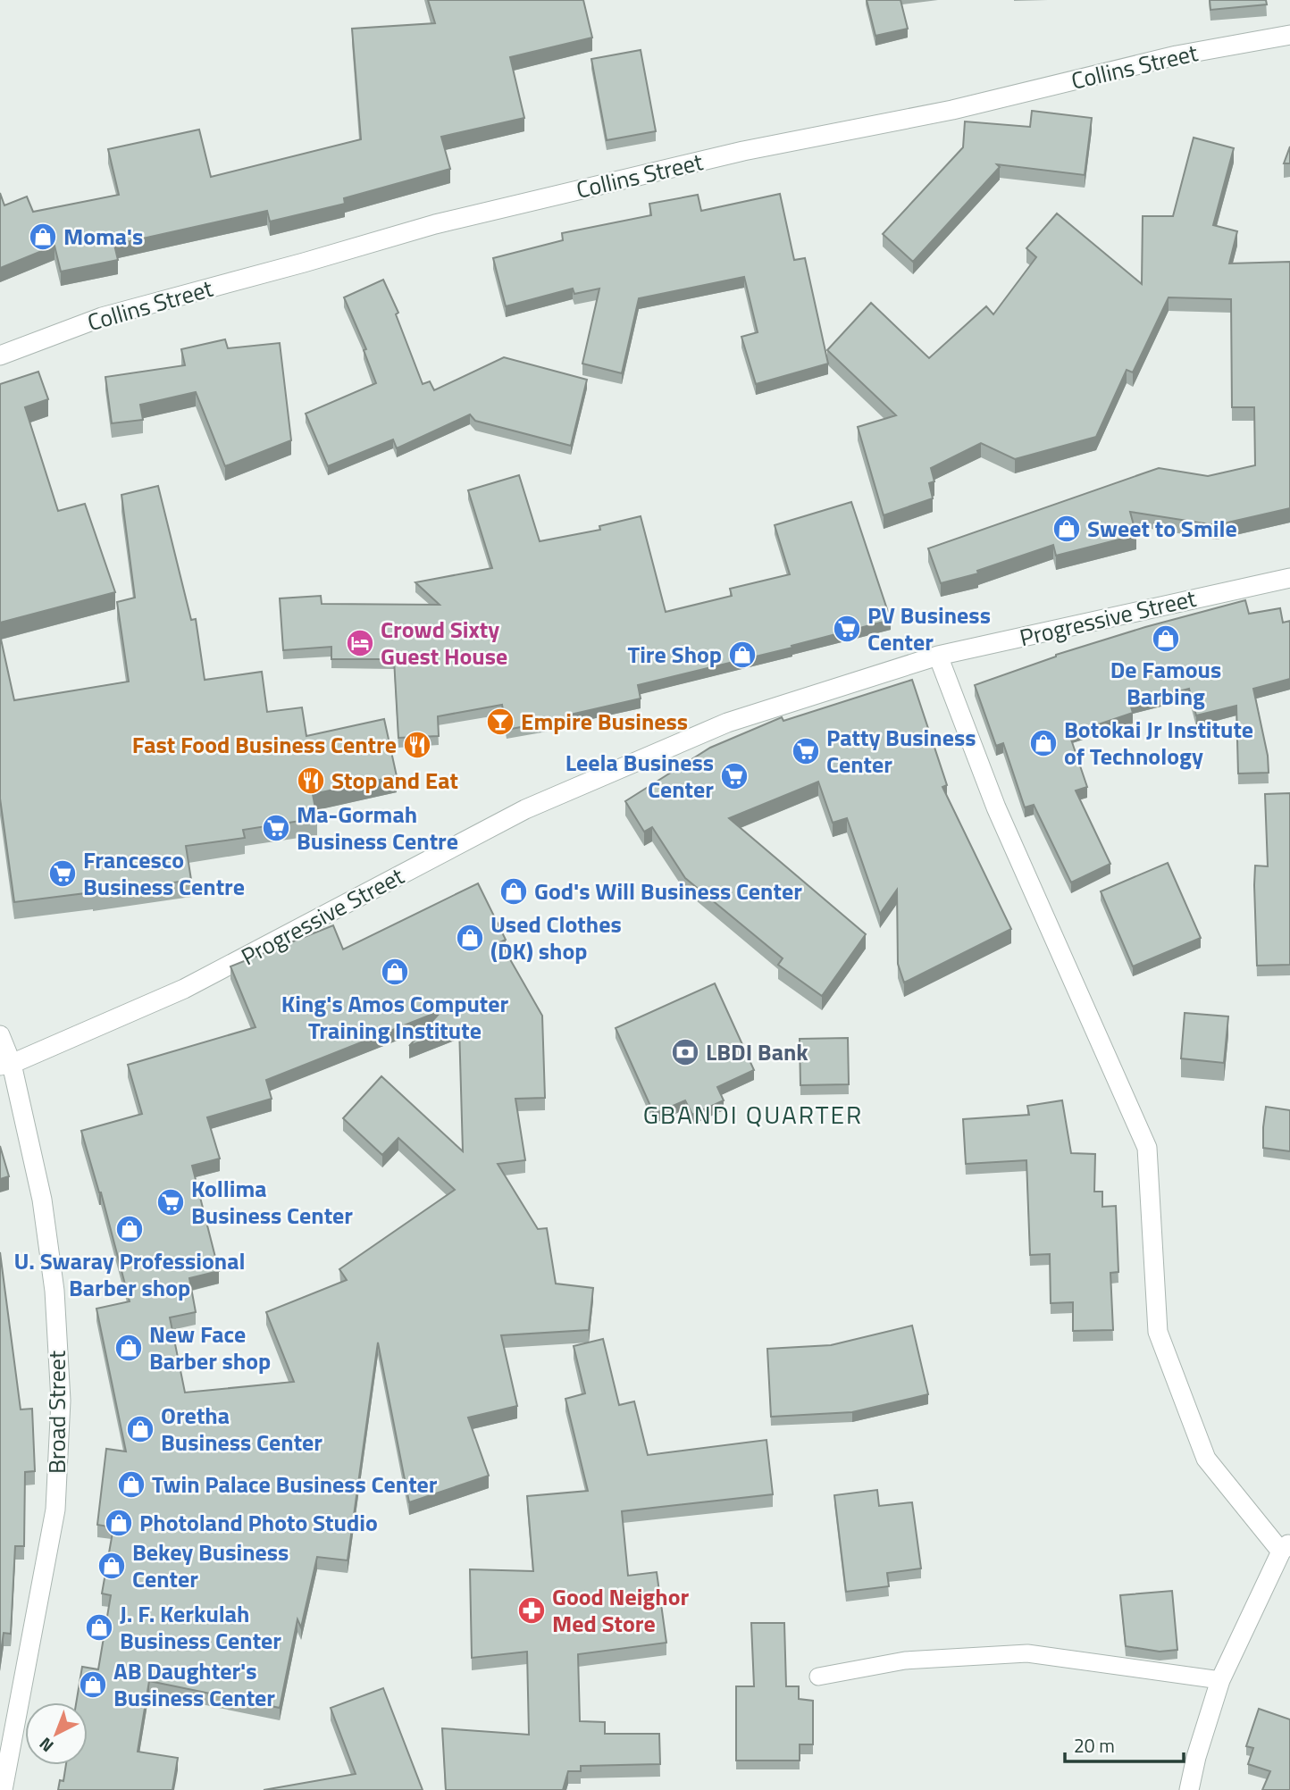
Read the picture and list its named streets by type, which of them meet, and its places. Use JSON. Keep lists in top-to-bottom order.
{
  "streets": {
    "street": ["Collins Street", "Progressive Street", "Broad Street"]
  },
  "crossings": [
    ["Progressive Street", "Broad Street"]
  ],
  "districts": ["GBANDI QUARTER"],
  "places": {
    "shop": [
      "Moma's",
      "Sweet to Smile",
      "De Famous Barbing",
      "Tire Shop",
      "Botokai Jr Institute of Technology",
      "God's Will Business Center",
      "Used Clothes (DK) shop",
      "King's Amos Computer Training Institute",
      "U. Swaray Professional Barber shop",
      "New Face Barber shop",
      "Oretha Business Center",
      "Twin Palace Business Center",
      "Photoland Photo Studio",
      "Bekey Business Center",
      "J. F. Kerkulah Business Center",
      "AB Daughter's Business Center"
    ],
    "supermarket": [
      "PV Business Center",
      "Patty Business Center",
      "Leela Business Center",
      "Ma-Gormah Business Centre",
      "Francesco Business Centre",
      "Kollima Business Center"
    ],
    "hotel": ["Crowd Sixty Guest House"],
    "bar": ["Empire Business"],
    "restaurant": ["Fast Food Business Centre", "Stop and Eat"],
    "bank": ["LBDI Bank"],
    "pharmacy": ["Good Neighor Med Store"]
  },
  "scale_bar": "20 m",
  "north": "bottom left"
}
